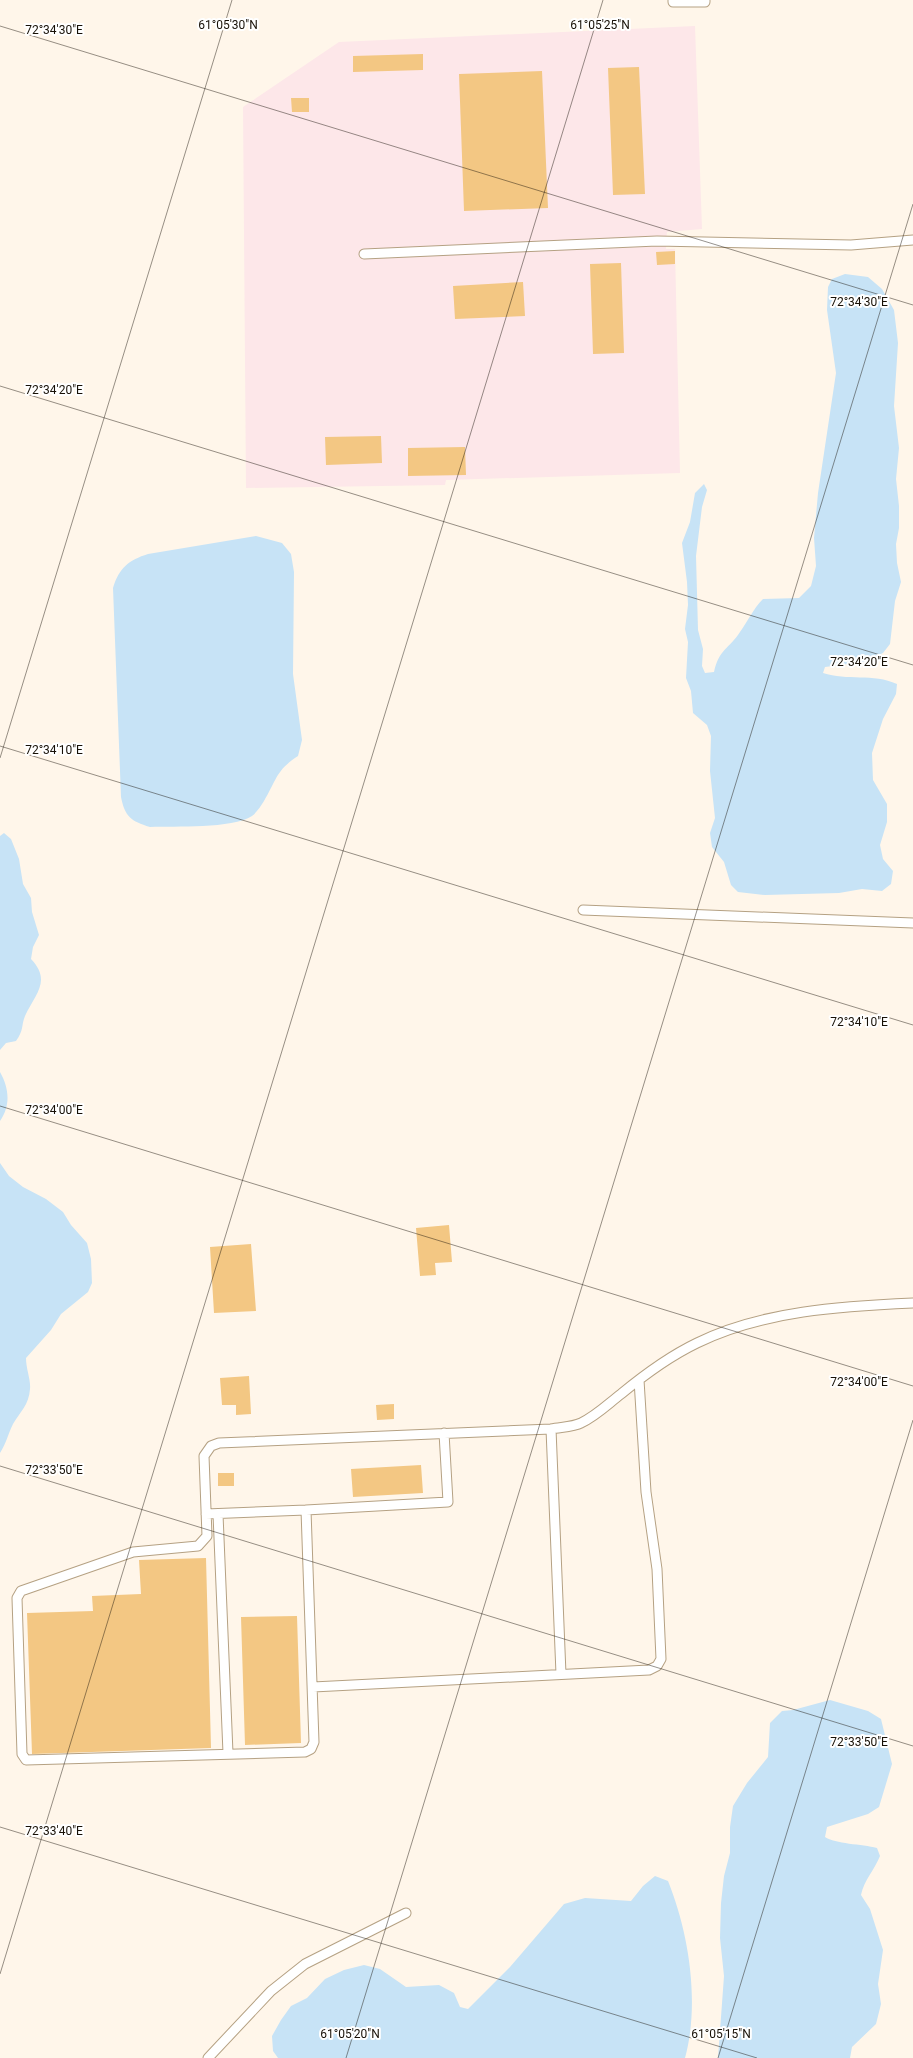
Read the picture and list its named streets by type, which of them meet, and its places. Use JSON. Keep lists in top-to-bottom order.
{
  "coordinates": [
    "61°05'30\"N",
    "61°05'25\"N",
    "72°34'30\"E",
    "72°34'20\"E",
    "72°34'10\"E",
    "72°34'00\"E",
    "72°33'50\"E",
    "72°33'40\"E",
    "61°05'20\"N",
    "61°05'15\"N"
  ]
}
